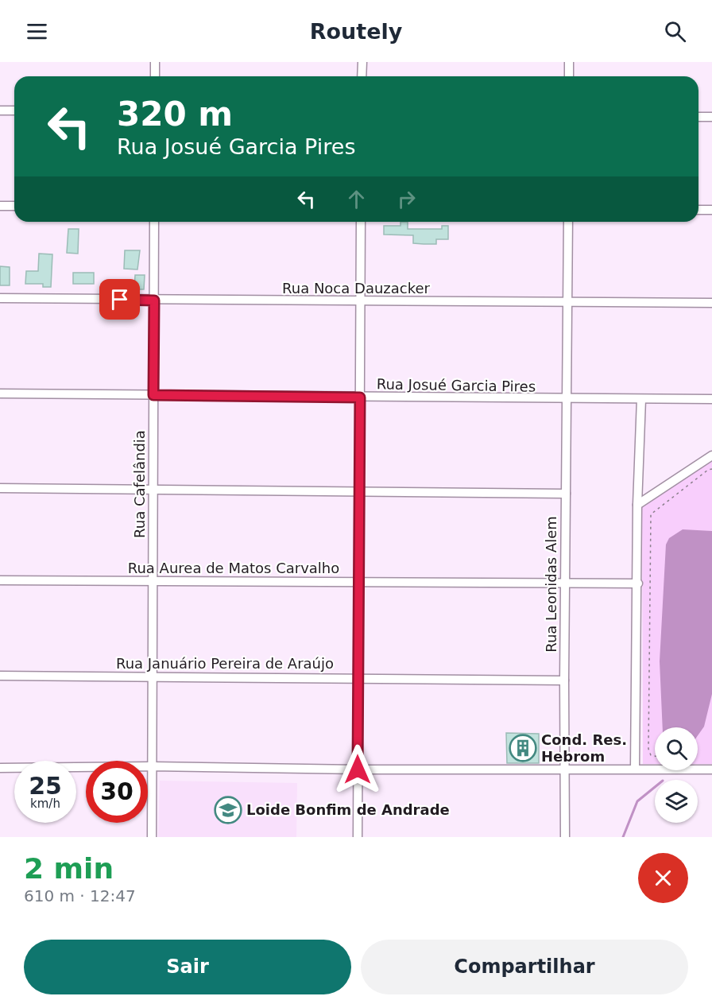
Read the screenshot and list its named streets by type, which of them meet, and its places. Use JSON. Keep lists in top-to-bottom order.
{
  "streets": {
    "street": [
      "Rua Noca Dauzacker",
      "Rua Josué Garcia Pires",
      "Rua Cafelândia",
      "Rua Aurea de Matos Carvalho",
      "Rua Leonidas Alem",
      "Rua Januário Pereira de Araújo"
    ]
  },
  "crossings": [
    ["Rua Noca Dauzacker", "Rua Cafelândia"],
    ["Rua Noca Dauzacker", "Rua Leonidas Alem"],
    ["Rua Josué Garcia Pires", "Rua Cafelândia"],
    ["Rua Josué Garcia Pires", "Rua Leonidas Alem"],
    ["Rua Cafelândia", "Rua Aurea de Matos Carvalho"],
    ["Rua Cafelândia", "Rua Januário Pereira de Araújo"],
    ["Rua Aurea de Matos Carvalho", "Rua Leonidas Alem"],
    ["Rua Leonidas Alem", "Rua Januário Pereira de Araújo"]
  ],
  "places": {
    "building": ["Cond. Res. Hebrom"],
    "school or university": ["Loide Bonfim de Andrade"]
  },
  "page": {
    "header": "Routely",
    "turn": ["320 m", "Rua Josué Garcia Pires"],
    "speed": "25 km/h",
    "limit": "30",
    "heading": ["2 min", "610 m · 12:47"],
    "buttons": ["Sair", "Compartilhar"]
  }
}
